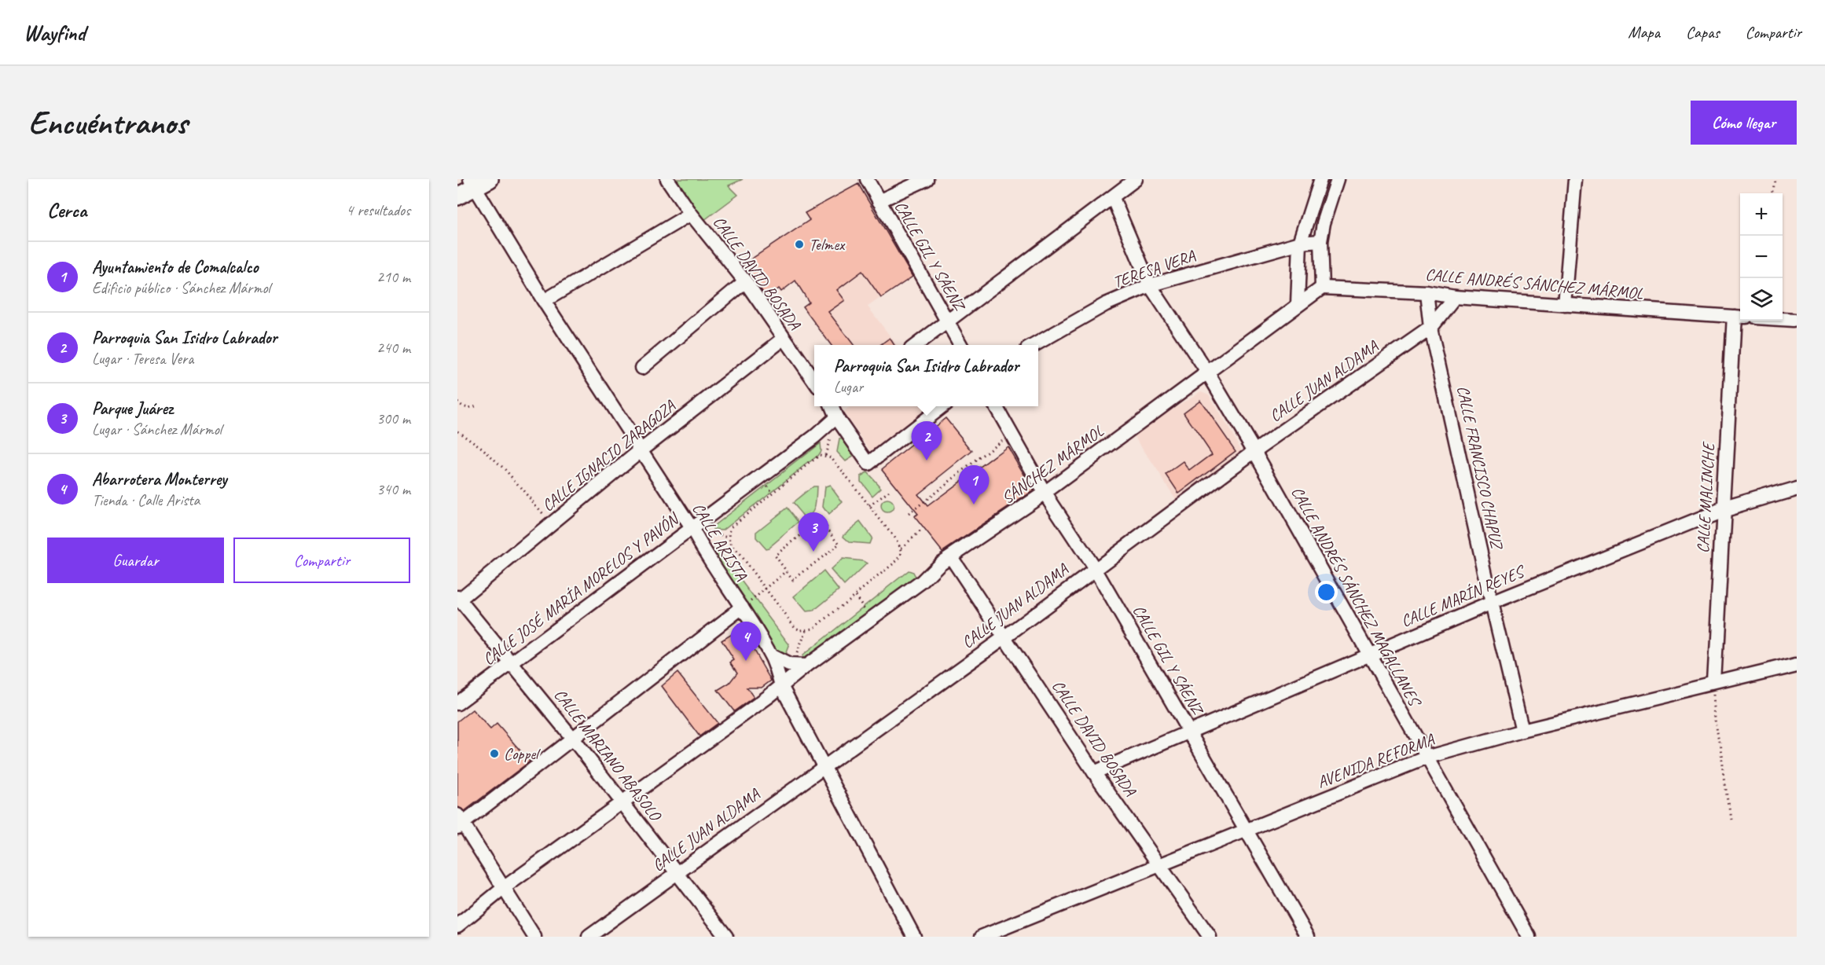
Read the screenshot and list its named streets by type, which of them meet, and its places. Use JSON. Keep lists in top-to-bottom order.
{
  "streets": {
    "street": [
      "CALLE GIL Y SÁENZ",
      "TERESA VERA",
      "CALLE DAVID BOSADA",
      "CALLE ANDRÉS SÁNCHEZ MÁRMOL",
      "CALLE JUAN ALDAMA",
      "CALLE IGNACIO ZARAGOZA",
      "SÁNCHEZ MÁRMOL",
      "CALLE FRANCISCO CHAPUZ",
      "CALLE MALINCHE",
      "CALLE ARISTA",
      "CALLE JOSÉ MARÍA MORELOS Y PAVÓN",
      "CALLE ANDRÉS SÁNCHEZ MAGALLANES",
      "CALLE MARÍN REYES",
      "CALLE MARIANO ABASOLO",
      "AVENIDA REFORMA"
    ]
  },
  "crossings": [
    ["CALLE GIL Y SÁENZ", "CALLE JUAN ALDAMA"],
    ["CALLE GIL Y SÁENZ", "SÁNCHEZ MÁRMOL"],
    ["CALLE GIL Y SÁENZ", "CALLE MARÍN REYES"],
    ["CALLE GIL Y SÁENZ", "AVENIDA REFORMA"],
    ["TERESA VERA", "CALLE ANDRÉS SÁNCHEZ MAGALLANES"],
    ["CALLE DAVID BOSADA", "CALLE JUAN ALDAMA"],
    ["CALLE DAVID BOSADA", "CALLE IGNACIO ZARAGOZA"],
    ["CALLE DAVID BOSADA", "SÁNCHEZ MÁRMOL"],
    ["CALLE DAVID BOSADA", "CALLE MARÍN REYES"],
    ["CALLE DAVID BOSADA", "AVENIDA REFORMA"],
    ["CALLE ANDRÉS SÁNCHEZ MÁRMOL", "CALLE JUAN ALDAMA"],
    ["CALLE ANDRÉS SÁNCHEZ MÁRMOL", "SÁNCHEZ MÁRMOL"],
    ["CALLE ANDRÉS SÁNCHEZ MÁRMOL", "CALLE FRANCISCO CHAPUZ"],
    ["CALLE ANDRÉS SÁNCHEZ MÁRMOL", "CALLE MALINCHE"],
    ["CALLE JUAN ALDAMA", "CALLE FRANCISCO CHAPUZ"],
    ["CALLE JUAN ALDAMA", "CALLE ARISTA"],
    ["CALLE JUAN ALDAMA", "CALLE ANDRÉS SÁNCHEZ MAGALLANES"],
    ["CALLE JUAN ALDAMA", "CALLE MARIANO ABASOLO"],
    ["CALLE IGNACIO ZARAGOZA", "CALLE ARISTA"],
    ["CALLE IGNACIO ZARAGOZA", "CALLE MARIANO ABASOLO"],
    ["SÁNCHEZ MÁRMOL", "CALLE ARISTA"],
    ["SÁNCHEZ MÁRMOL", "CALLE ANDRÉS SÁNCHEZ MAGALLANES"],
    ["SÁNCHEZ MÁRMOL", "CALLE MARIANO ABASOLO"],
    ["CALLE FRANCISCO CHAPUZ", "CALLE MARÍN REYES"],
    ["CALLE FRANCISCO CHAPUZ", "AVENIDA REFORMA"],
    ["CALLE MALINCHE", "CALLE MARÍN REYES"],
    ["CALLE MALINCHE", "AVENIDA REFORMA"],
    ["CALLE ARISTA", "CALLE JOSÉ MARÍA MORELOS Y PAVÓN"],
    ["CALLE JOSÉ MARÍA MORELOS Y PAVÓN", "CALLE MARIANO ABASOLO"],
    ["CALLE ANDRÉS SÁNCHEZ MAGALLANES", "CALLE MARÍN REYES"],
    ["CALLE ANDRÉS SÁNCHEZ MAGALLANES", "AVENIDA REFORMA"]
  ],
  "places": ["Telmex", "Coppel"],
  "page": {
    "header": "Wayfind",
    "nav": ["Mapa", "Capas", "Compartir"],
    "buttons": [
      "Cómo llegar",
      ["Guardar", "Compartir"]
    ],
    "title": "Encuéntranos",
    "heading": ["Cerca", "4 resultados"],
    "map_buttons": ["+", "−"],
    "list": [
      {
        "mark": "1",
        "name": "Ayuntamiento de Comalcalco",
        "note": "Edificio público · Sánchez Mármol",
        "value": "210 m"
      },
      {
        "mark": "2",
        "name": "Parroquia San Isidro Labrador",
        "note": "Lugar · Teresa Vera",
        "value": "240 m"
      },
      {
        "mark": "3",
        "name": "Parque Juárez",
        "note": "Lugar · Sánchez Mármol",
        "value": "300 m"
      },
      {
        "mark": "4",
        "name": "Abarrotera Monterrey",
        "note": "Tienda · Calle Arista",
        "value": "340 m"
      }
    ],
    "popup": ["Parroquia San Isidro Labrador", "Lugar"],
    "pins": [
      "2",
      "1",
      "3",
      "4"
    ]
  }
}
